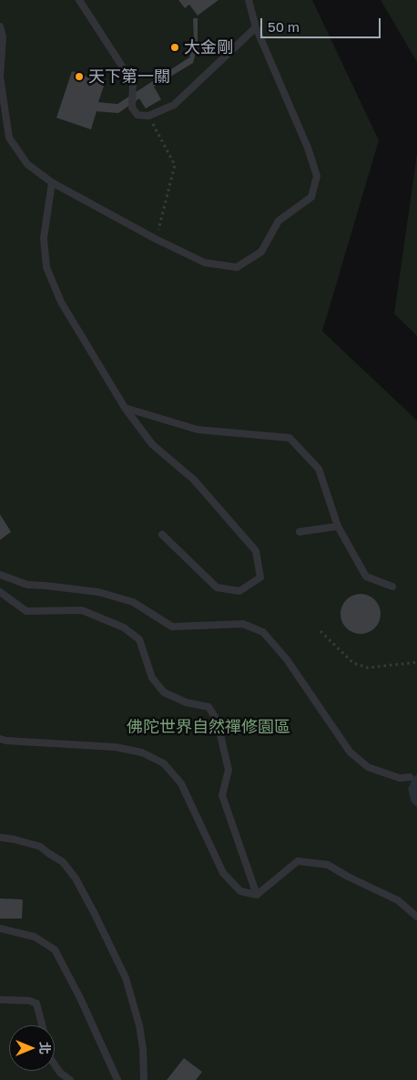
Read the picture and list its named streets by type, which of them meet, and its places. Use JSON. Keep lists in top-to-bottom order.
{
  "parks": ["佛陀世界自然禪修園區"],
  "places": ["大金剛", "天下第一關"],
  "scale_bar": "50 m",
  "north": "right"
}
